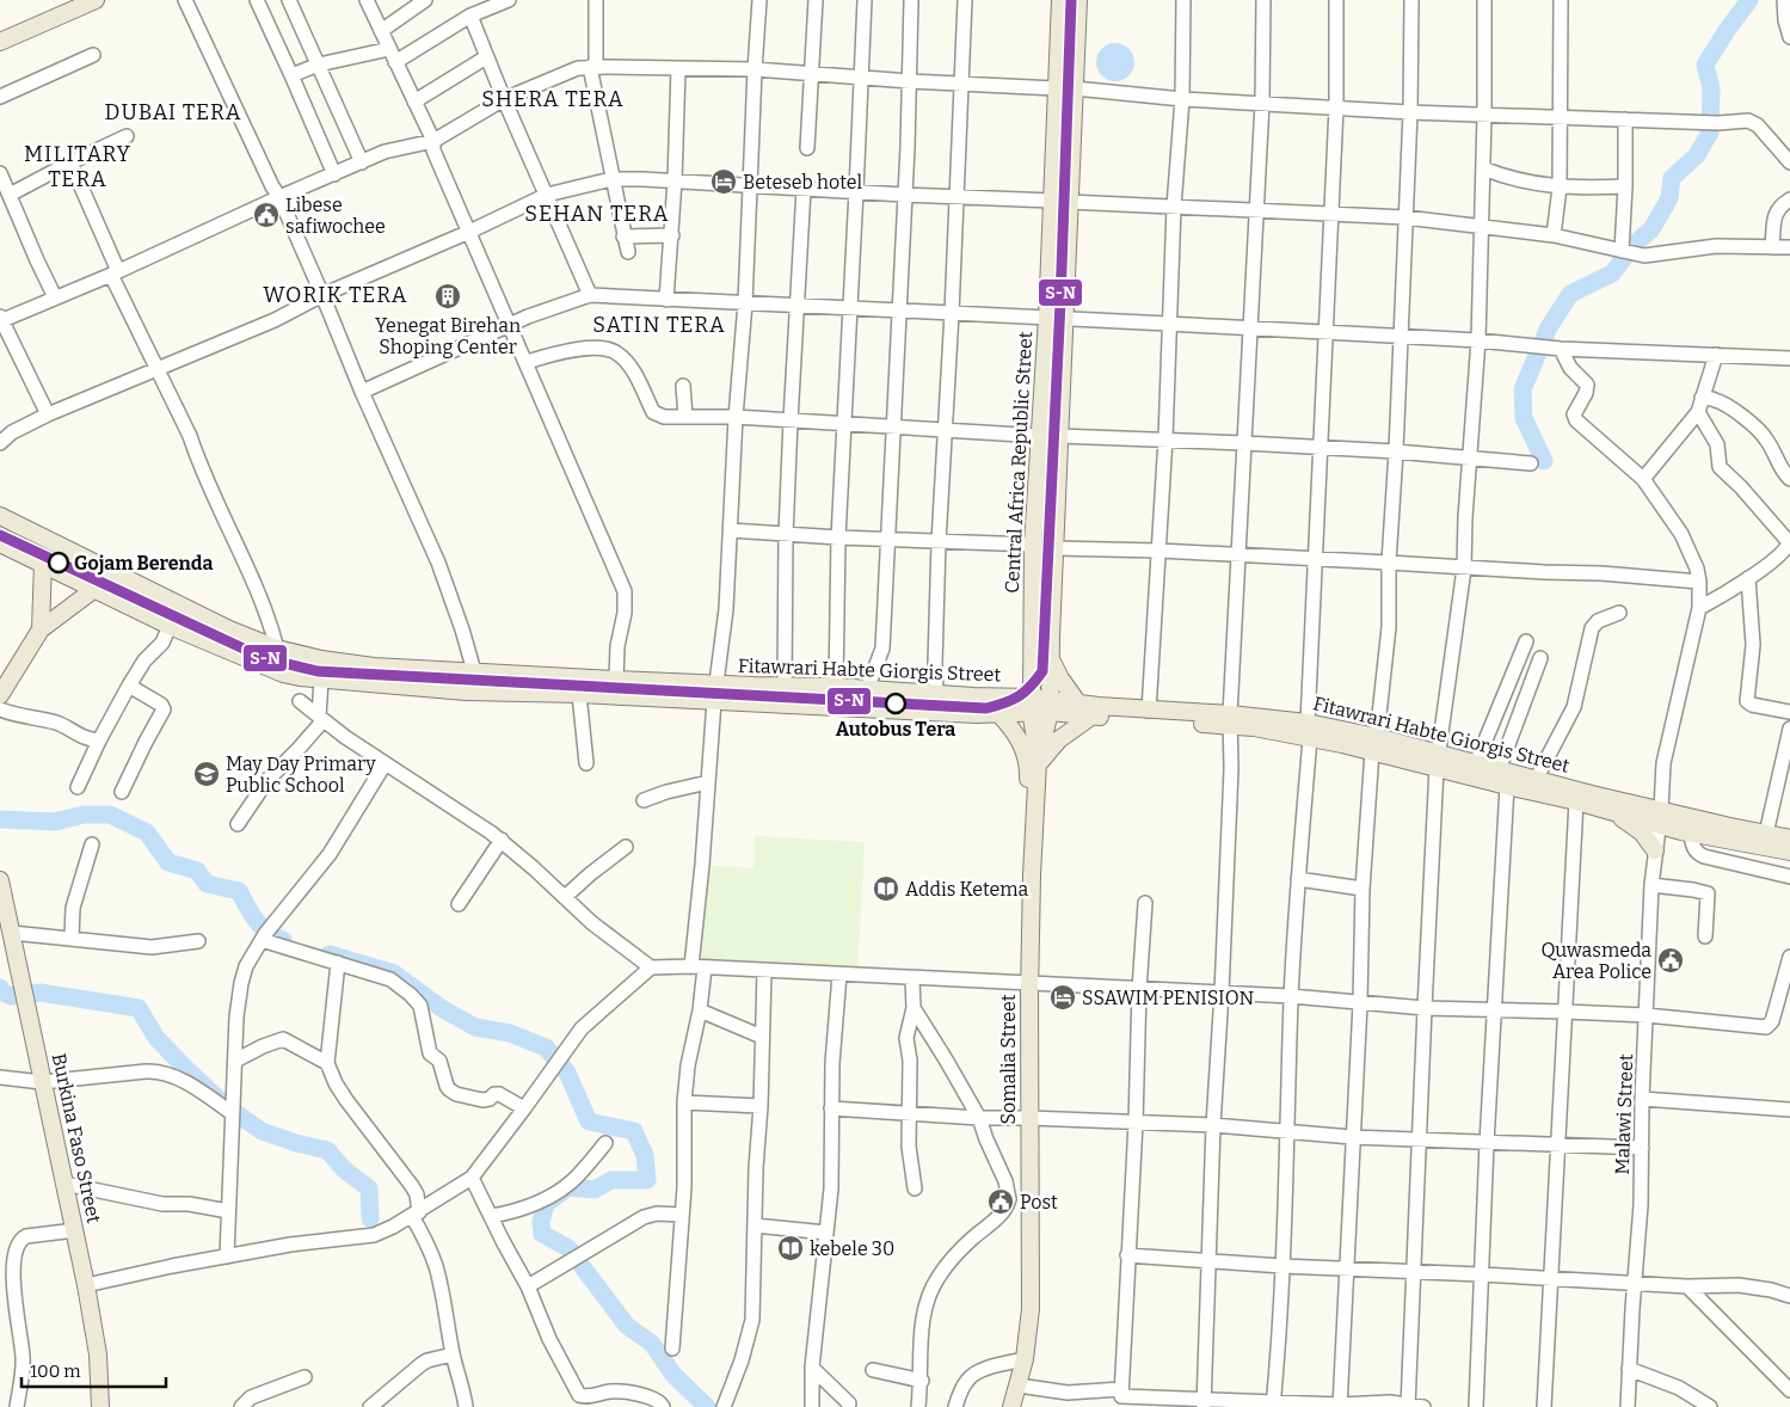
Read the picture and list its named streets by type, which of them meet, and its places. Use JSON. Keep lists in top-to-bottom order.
{
  "streets": {
    "main road": [
      "Central Africa Republic Street",
      "Fitawrari Habte Giorgis Street",
      "Somalia Street",
      "Burkina Faso Street"
    ],
    "street": ["Malawi Street"]
  },
  "crossings": [
    ["Central Africa Republic Street", "Fitawrari Habte Giorgis Street"],
    ["Central Africa Republic Street", "Somalia Street"],
    ["Fitawrari Habte Giorgis Street", "Somalia Street"],
    ["Fitawrari Habte Giorgis Street", "Malawi Street"]
  ],
  "districts": [
    "SHERA TERA",
    "DUBAI TERA",
    "MILITARY TERA",
    "SEHAN TERA",
    "WORIK TERA",
    "SATIN TERA"
  ],
  "places": {
    "hotel": ["Beteseb hotel", "SSAWIM PENISION"],
    "public building": ["Libese safiwochee", "Quwasmeda Area Police", "Post"],
    "building": ["Yenegat Birehan Shoping Center"],
    "other": ["Gojam Berenda", "Autobus Tera"],
    "school or university": ["May Day Primary Public School"],
    "library": ["Addis Ketema", "kebele 30"]
  },
  "lines": ["transit line S-N"],
  "scale_bar": "100 m"
}
